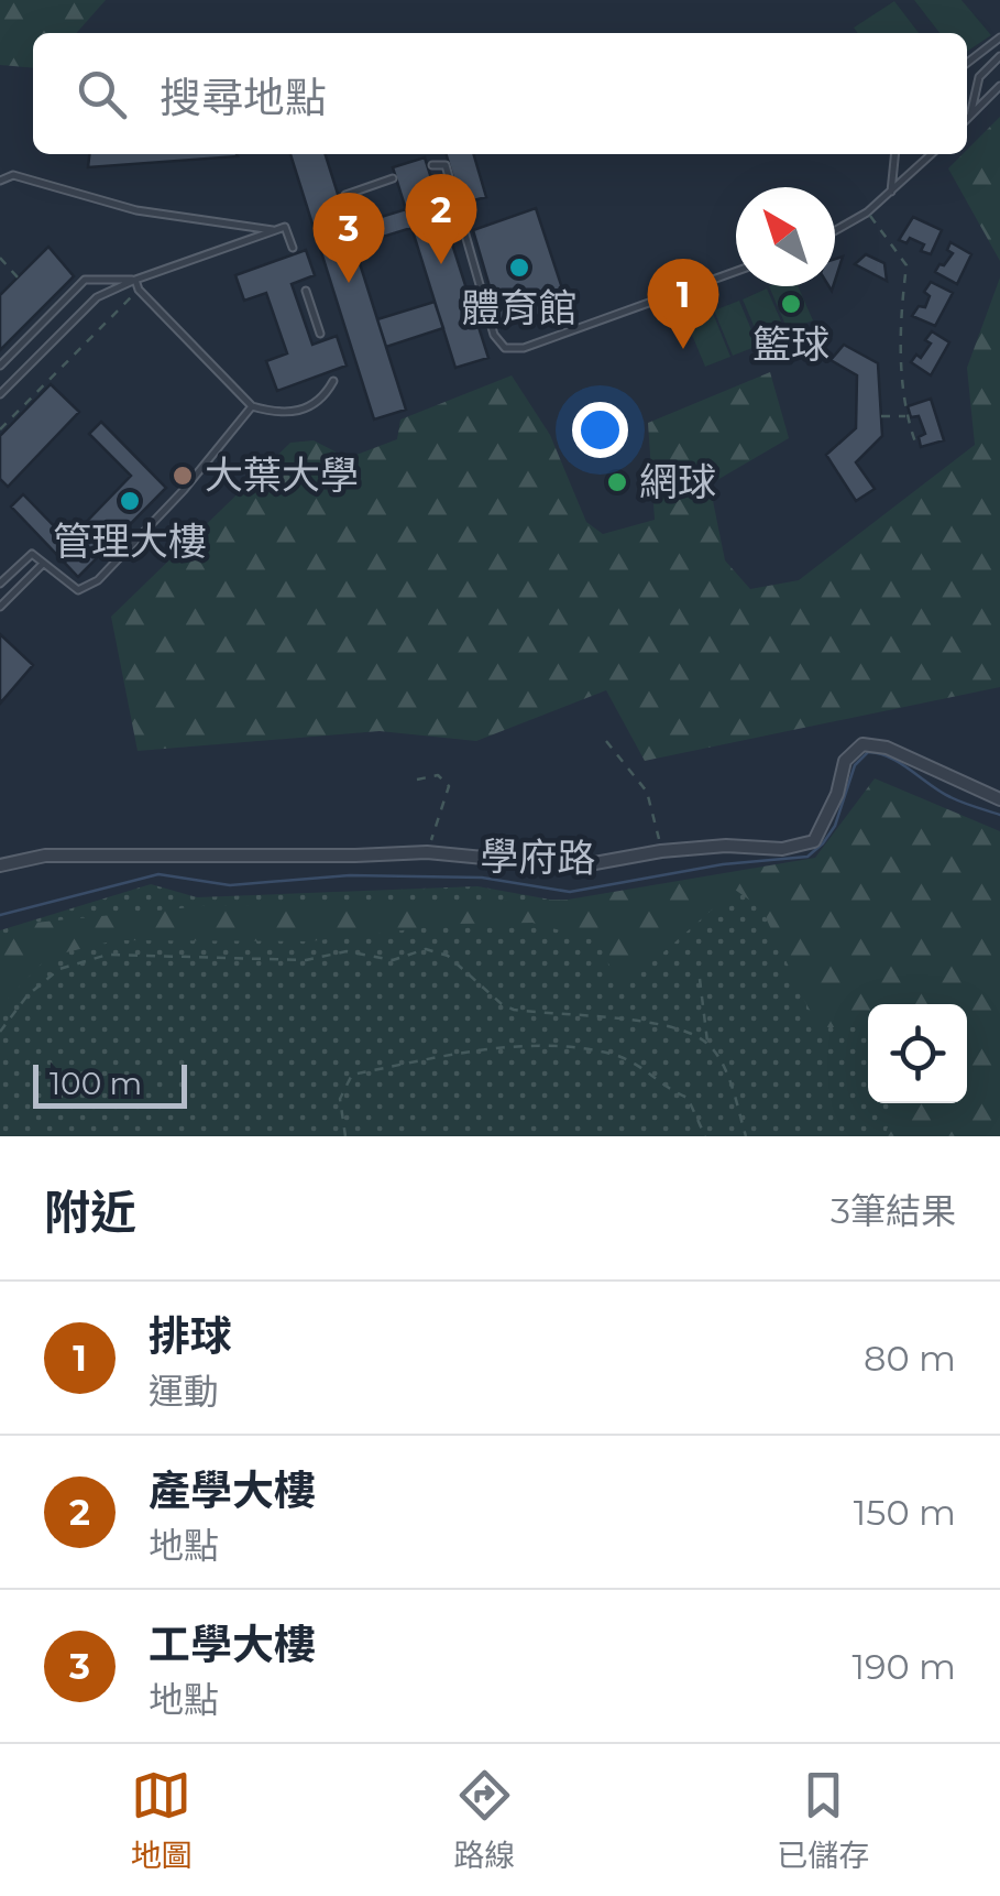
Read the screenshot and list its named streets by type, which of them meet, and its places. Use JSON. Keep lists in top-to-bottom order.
{
  "streets": {
    "street": ["學府路"]
  },
  "places": [
    "體育館",
    "籃球",
    "大葉大學",
    "網球",
    "管理大樓"
  ],
  "scale_bar": "100 m",
  "north": "top left",
  "page": {
    "search": "搜尋地點",
    "pins": ["2", "3", "1"],
    "scale": "100 m",
    "heading": ["附近", "3筆結果"],
    "list": [
      {
        "mark": "1",
        "name": "排球",
        "note": "運動",
        "value": "80 m"
      },
      {
        "mark": "2",
        "name": "產學大樓",
        "note": "地點",
        "value": "150 m"
      },
      {
        "mark": "3",
        "name": "工學大樓",
        "note": "地點",
        "value": "190 m"
      }
    ],
    "nav": ["地圖", "路線", "已儲存"]
  }
}
